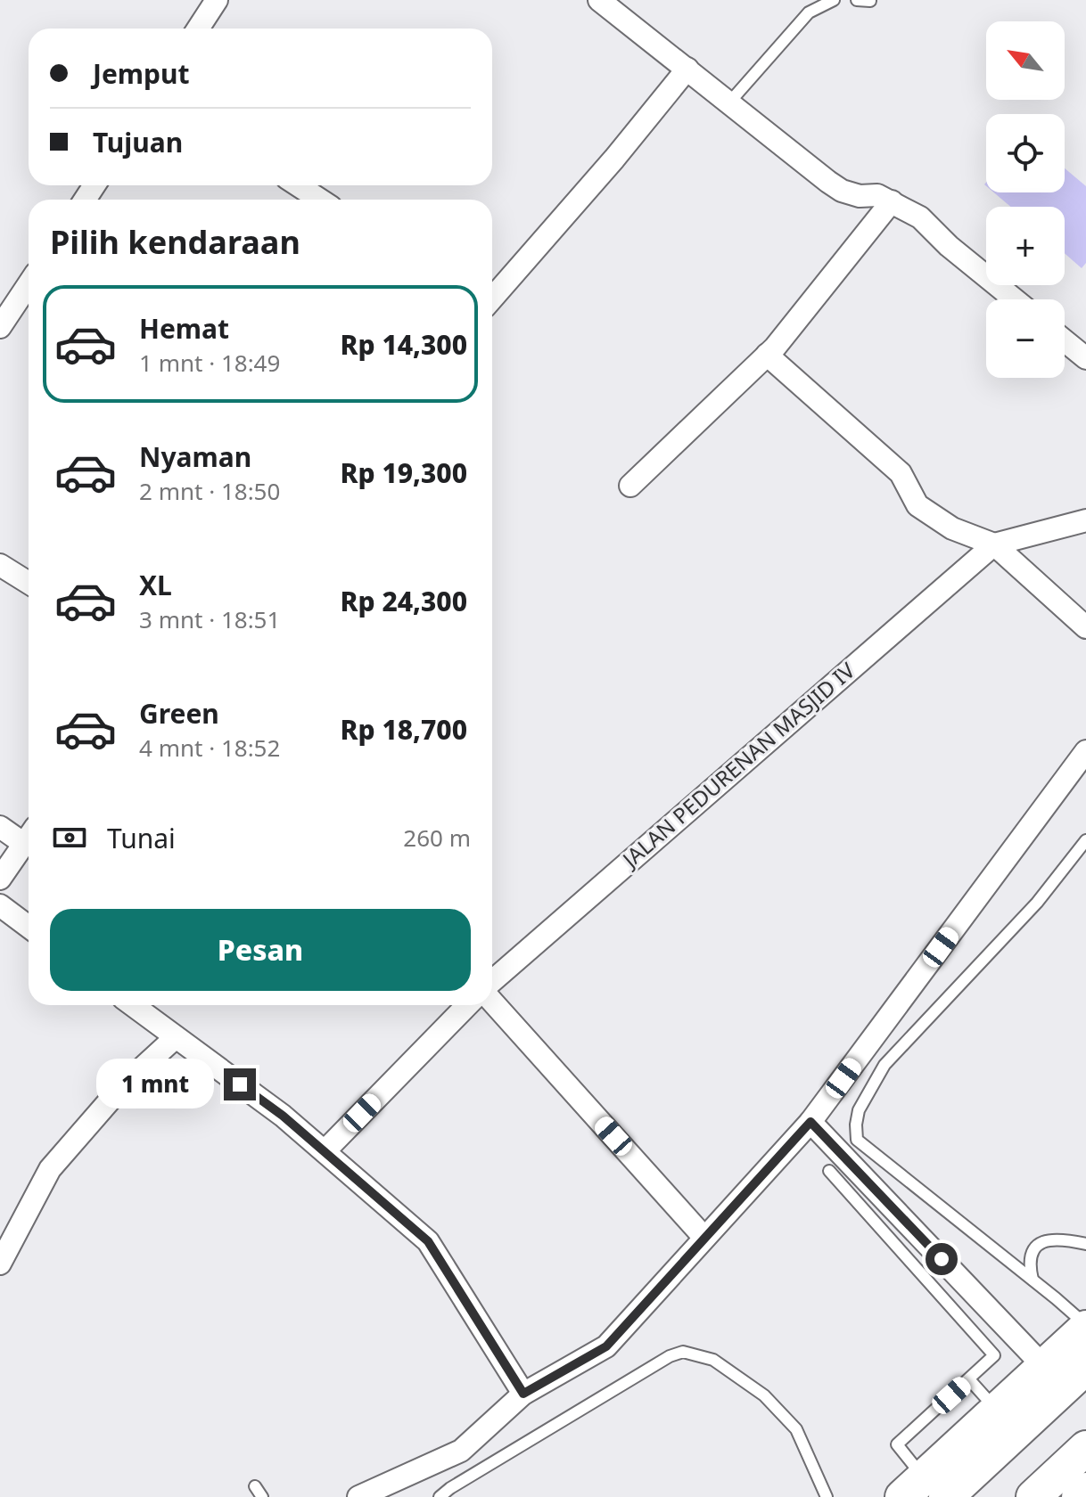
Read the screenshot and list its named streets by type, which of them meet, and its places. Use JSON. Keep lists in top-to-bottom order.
{
  "streets": {
    "street": ["JALAN PEDURENAN MASJID IV"]
  },
  "north": "top left",
  "page": {
    "map_buttons": ["+", "−"],
    "banner": ["Jemput", "Tujuan"],
    "heading": "Pilih kendaraan",
    "list": [
      {
        "name": "Hemat",
        "note": "1 mnt · 18:49",
        "value": "Rp 14,300"
      },
      {
        "name": "Nyaman",
        "note": "2 mnt · 18:50",
        "value": "Rp 19,300"
      },
      {
        "name": "XL",
        "note": "3 mnt · 18:51",
        "value": "Rp 24,300"
      },
      {
        "name": "Green",
        "note": "4 mnt · 18:52",
        "value": "Rp 18,700"
      }
    ],
    "pay": ["Tunai", "260 m"],
    "buttons": "Pesan",
    "bubble": "1 mnt"
  }
}
